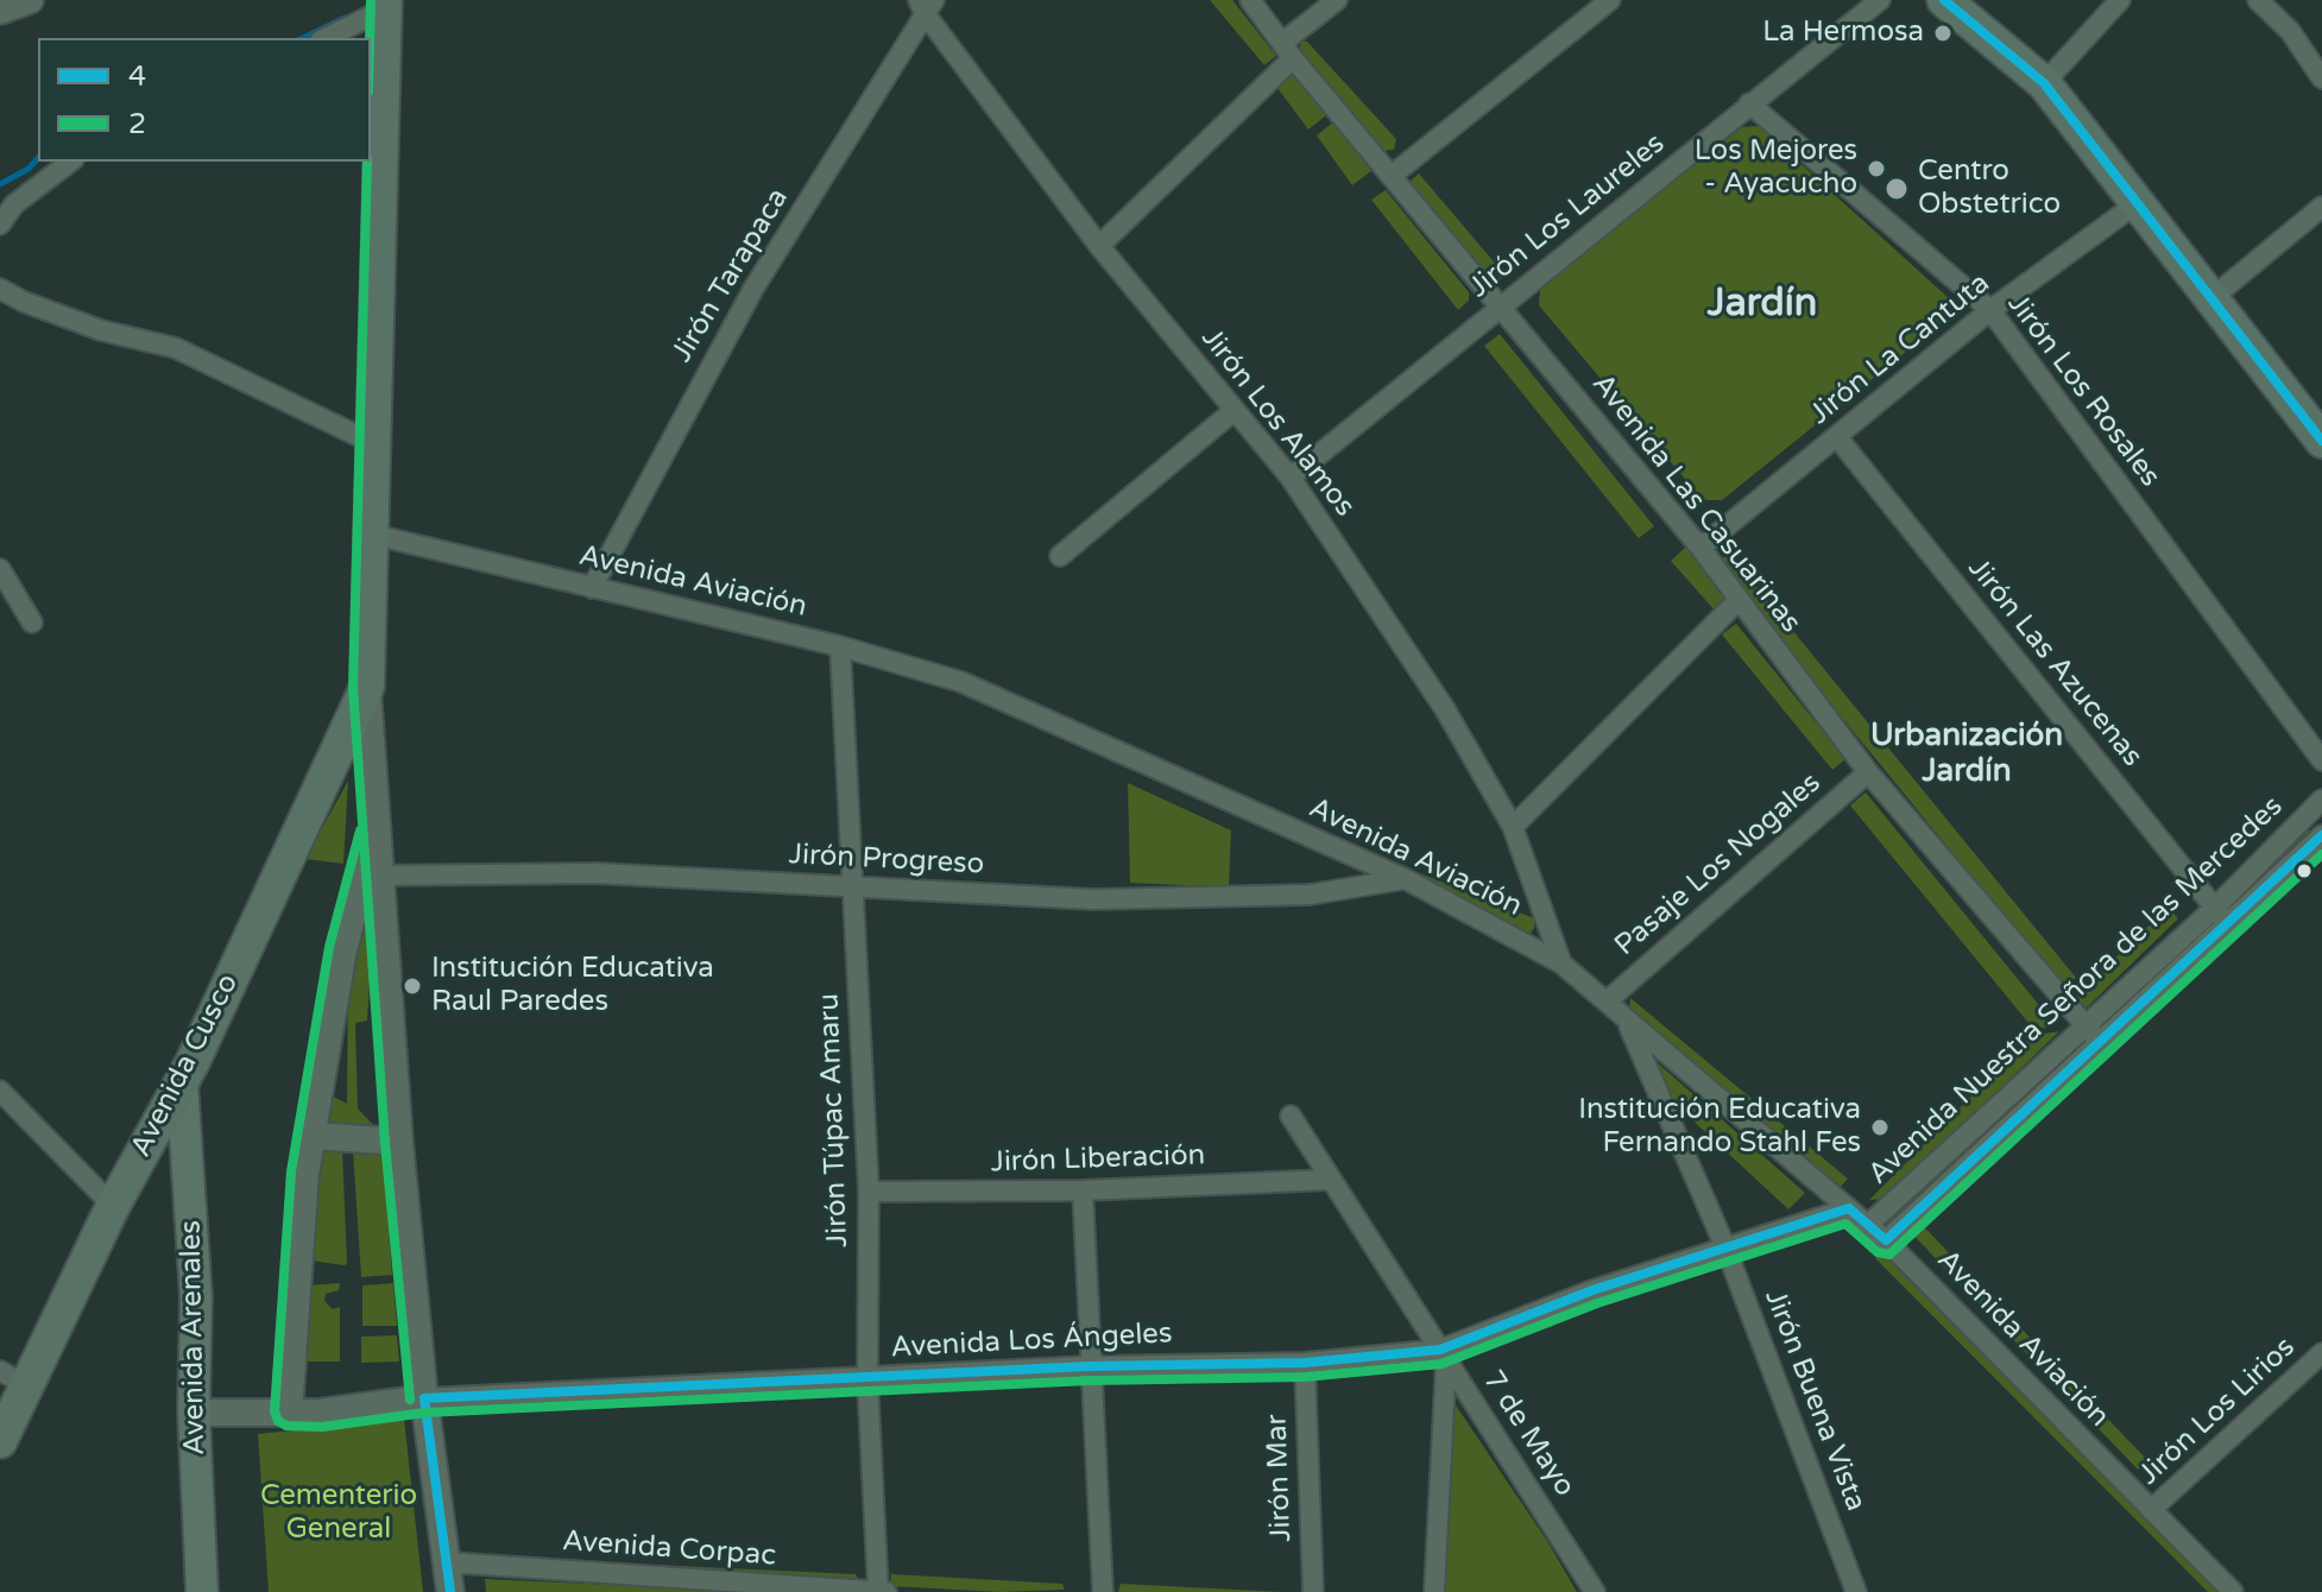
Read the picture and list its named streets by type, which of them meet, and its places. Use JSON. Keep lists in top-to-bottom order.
{
  "streets": {
    "highway": ["Avenida Cusco"],
    "main road": ["Avenida Arenales"],
    "street": [
      "Jirón Los Laureles",
      "Jirón Tarapaca",
      "Jirón La Cantuta",
      "Jirón Los Rosales",
      "Jirón Los Alamos",
      "Avenida Las Casuarinas",
      "Avenida Aviación",
      "Jirón Las Azucenas",
      "Jirón Progreso",
      "Pasaje Los Nogales",
      "Avenida Nuestra Señora de las Mercedes",
      "Jirón Túpac Amaru",
      "Jirón Liberación",
      "Avenida Los Ángeles",
      "Jirón Buena Vista",
      "Jirón Los Lirios",
      "7 de Mayo",
      "Jirón Mar",
      "Avenida Corpac"
    ]
  },
  "crossings": [
    ["Jirón Los Laureles", "Jirón Los Rosales"],
    ["Jirón Los Laureles", "Jirón Los Alamos"],
    ["Jirón Los Laureles", "Avenida Las Casuarinas"],
    ["Jirón Tarapaca", "Jirón Los Alamos"],
    ["Jirón Tarapaca", "Avenida Aviación"],
    ["Jirón La Cantuta", "Jirón Los Rosales"],
    ["Jirón La Cantuta", "Avenida Las Casuarinas"],
    ["Jirón La Cantuta", "Jirón Las Azucenas"],
    ["Jirón Los Alamos", "Avenida Aviación"],
    ["Avenida Las Casuarinas", "Pasaje Los Nogales"],
    ["Avenida Las Casuarinas", "Avenida Nuestra Señora de las Mercedes"],
    ["Avenida Aviación", "Jirón Progreso"],
    ["Avenida Aviación", "Pasaje Los Nogales"],
    ["Avenida Aviación", "Avenida Nuestra Señora de las Mercedes"],
    ["Avenida Aviación", "Jirón Túpac Amaru"],
    ["Avenida Aviación", "Avenida Los Ángeles"],
    ["Avenida Aviación", "Jirón Buena Vista"],
    ["Avenida Aviación", "Jirón Los Lirios"],
    ["Jirón Las Azucenas", "Avenida Nuestra Señora de las Mercedes"],
    ["Jirón Progreso", "Jirón Túpac Amaru"],
    ["Avenida Cusco", "Avenida Arenales"],
    ["Jirón Túpac Amaru", "Jirón Liberación"],
    ["Jirón Túpac Amaru", "Avenida Los Ángeles"],
    ["Jirón Túpac Amaru", "Avenida Corpac"],
    ["Jirón Liberación", "7 de Mayo"],
    ["Avenida Arenales", "Avenida Los Ángeles"],
    ["Avenida Los Ángeles", "Jirón Buena Vista"],
    ["Avenida Los Ángeles", "7 de Mayo"],
    ["Avenida Los Ángeles", "Jirón Mar"]
  ],
  "districts": ["Jardín", "Urbanización Jardín"],
  "parks": ["Cementerio General"],
  "places": [
    "La Hermosa",
    "Los Mejores - Ayacucho",
    "Centro Obstetrico",
    "Institución Educativa Raul Paredes",
    "Institución Educativa Fernando Stahl Fes"
  ],
  "lines": ["transit line 4", "transit line 2"],
  "legend": ["4", "2"]
}
